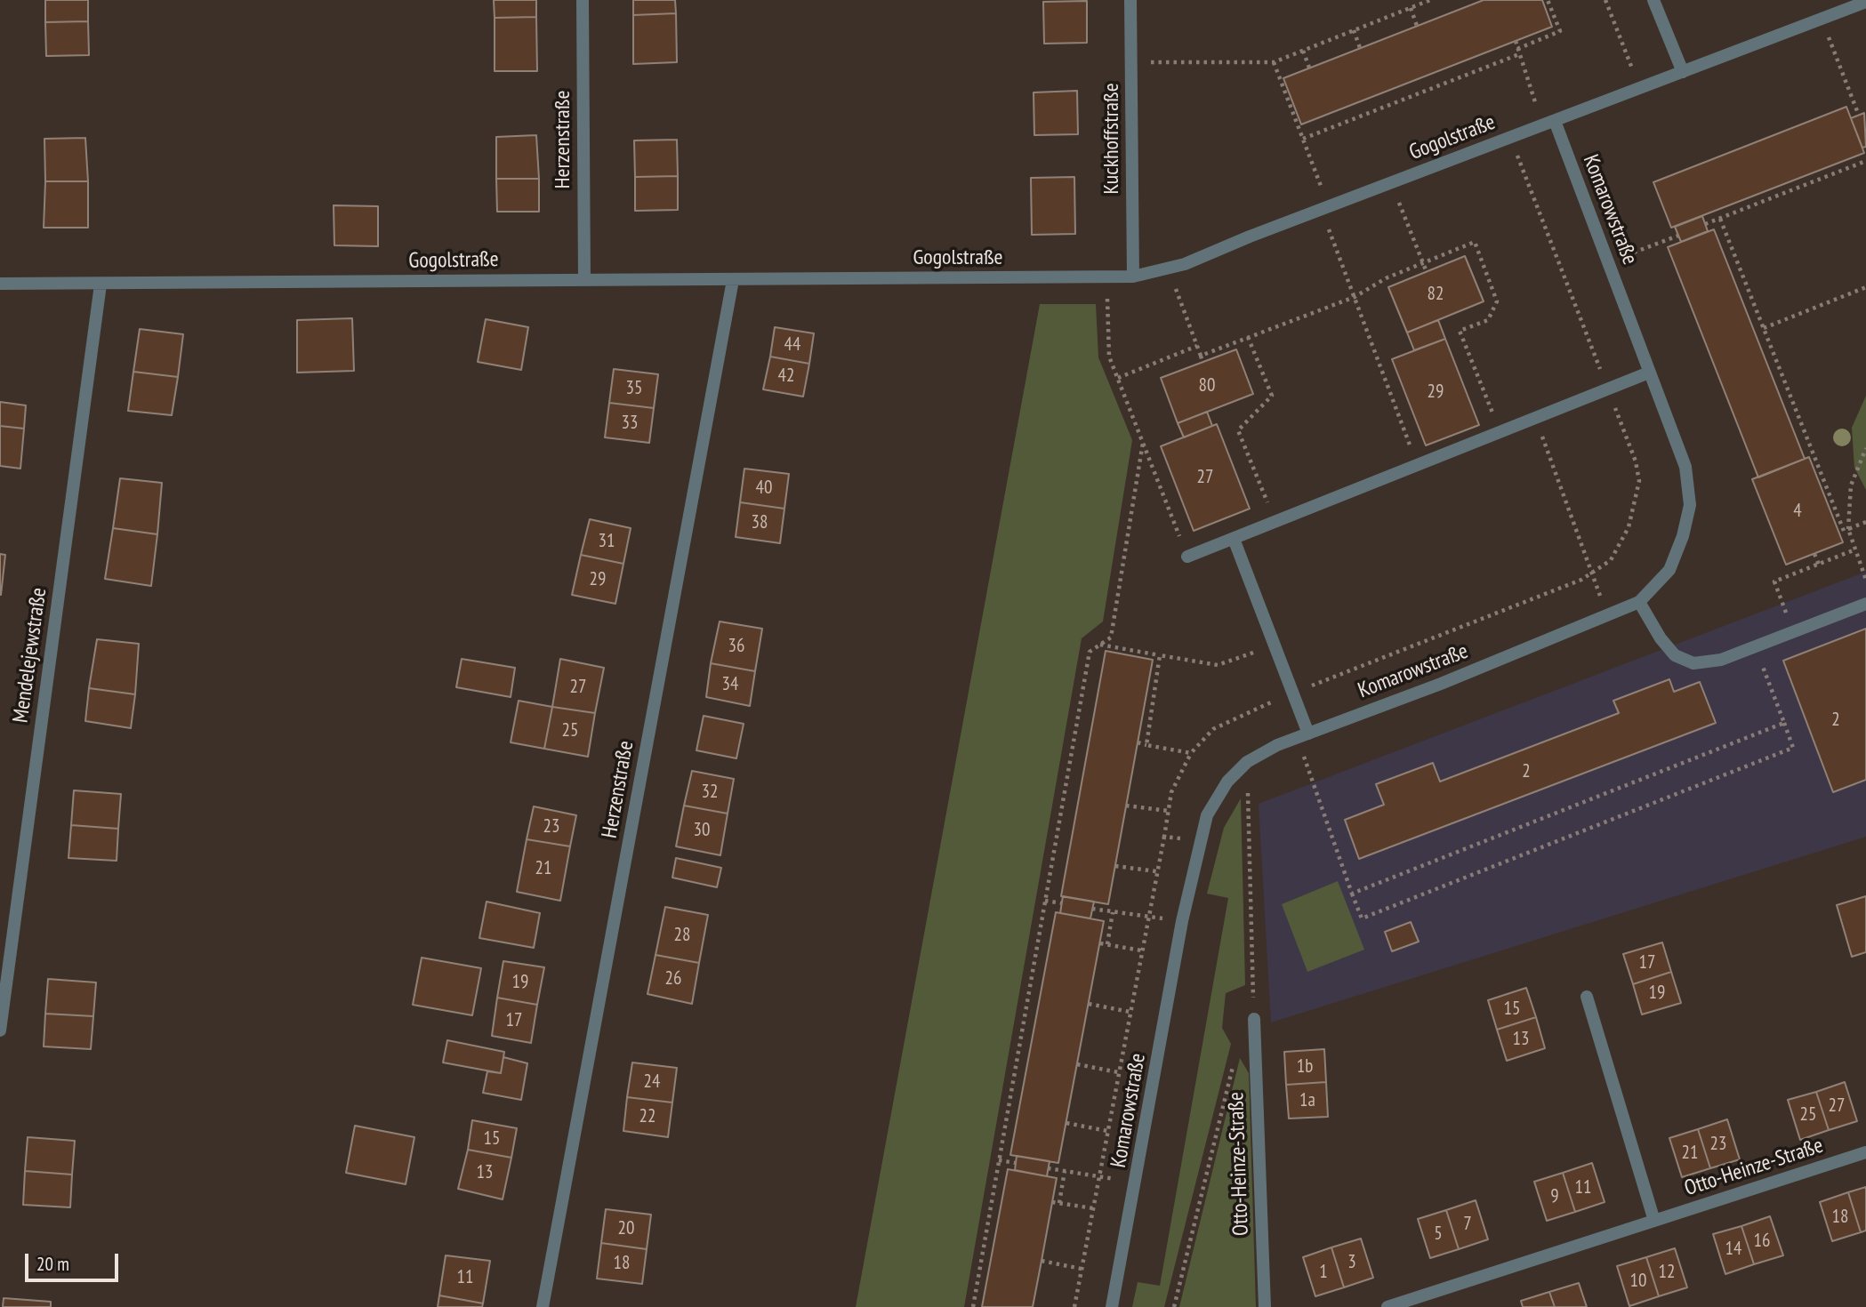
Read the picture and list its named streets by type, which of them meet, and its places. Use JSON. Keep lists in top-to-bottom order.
{
  "streets": {
    "street": [
      "Gogolstraße",
      "Kuckhoffstraße",
      "Herzenstraße",
      "Komarowstraße",
      "Mendelejewstraße",
      "Otto-Heinze-Straße"
    ]
  },
  "crossings": [
    ["Gogolstraße", "Kuckhoffstraße"],
    ["Gogolstraße", "Herzenstraße"],
    ["Gogolstraße", "Komarowstraße"],
    ["Gogolstraße", "Mendelejewstraße"]
  ],
  "house_numbers": [
    "82",
    "44",
    "42",
    "80",
    "35",
    "29",
    "33",
    "27",
    "40",
    "4",
    "38",
    "31",
    "29",
    "36",
    "34",
    "27",
    "2",
    "25",
    "2",
    "32",
    "23",
    "30",
    "21",
    "28",
    "17",
    "26",
    "19",
    "19",
    "15",
    "17",
    "13",
    "1b",
    "24",
    "1a",
    "27",
    "25",
    "22",
    "15",
    "23",
    "21",
    "13",
    "11",
    "9",
    "18",
    "7",
    "20",
    "5",
    "16",
    "14",
    "3",
    "18",
    "1",
    "12",
    "11",
    "10"
  ],
  "scale_bar": "20 m"
}
